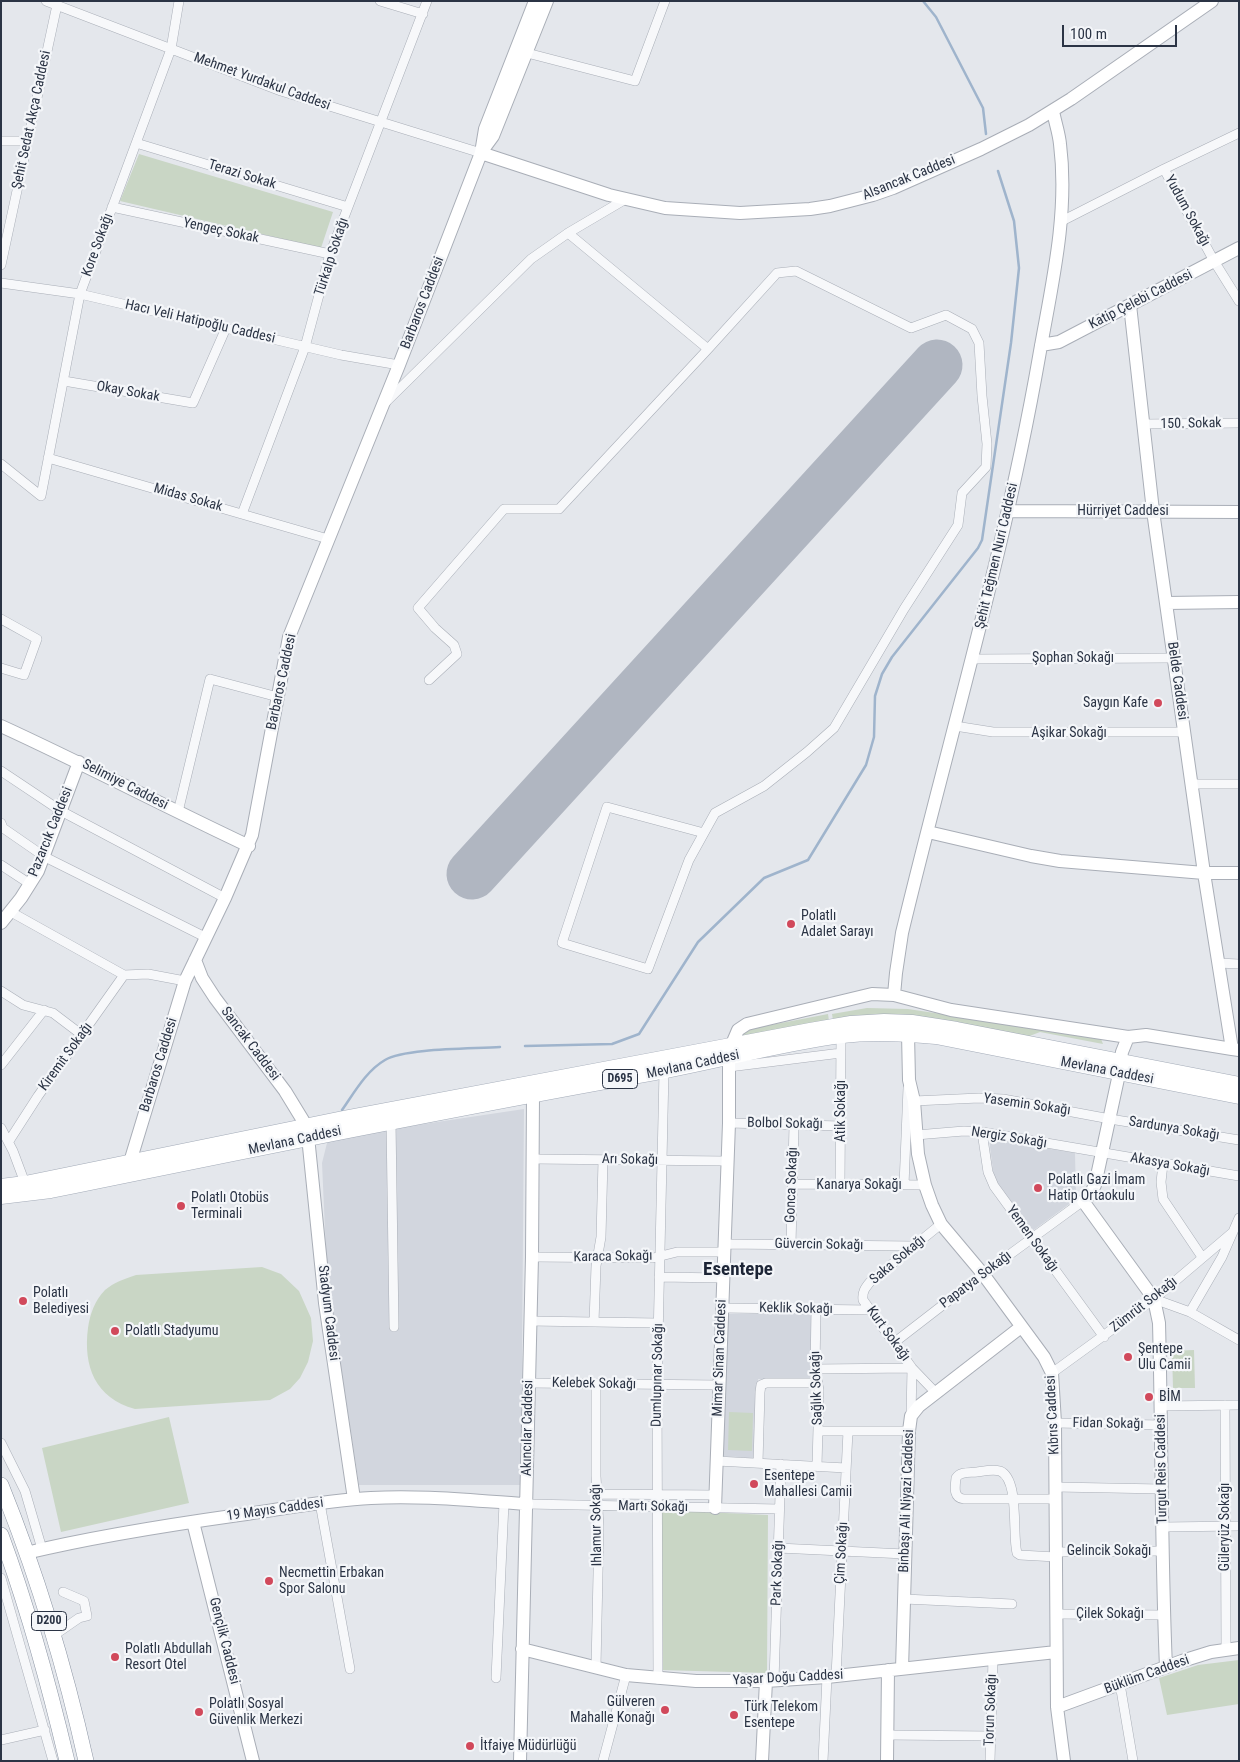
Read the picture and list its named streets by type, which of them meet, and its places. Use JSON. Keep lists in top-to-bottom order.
{
  "streets": {
    "highway": ["D200"],
    "main road": ["Mevlana Caddesi", "D695"],
    "street": [
      "Mehmet Yurdakul Caddesi",
      "Şehit Sedat Akça Caddesi",
      "Terazi Sokak",
      "Alsancak Caddesi",
      "Yudum Sokağı",
      "Yengeç Sokak",
      "Kore Sokağı",
      "Türkalp Sokağı",
      "Katip Çelebi Caddesi",
      "Barbaros Caddesi",
      "Hacı Veli Hatipoğlu Caddesi",
      "Okay Sokak",
      "150. Sokak",
      "Midas Sokak",
      "Hürriyet Caddesi",
      "Şehit Teğmen Nuri Caddesi",
      "Şophan Sokağı",
      "Belde Caddesi",
      "Aşikar Sokağı",
      "Selimiye Caddesi",
      "Pazarcık Caddesi",
      "Sancak Caddesi",
      "Kiremit Sokağı",
      "Yasemin Sokağı",
      "Atik Sokağı",
      "Bolbol Sokağı",
      "Sardunya Sokağı",
      "Nergiz Sokağı",
      "Arı Sokağı",
      "Akasya Sokağı",
      "Gonca Sokağı",
      "Kanarya Sokağı",
      "Yemen Sokağı",
      "Güvercin Sokağı",
      "Karaca Sokağı",
      "Saka Sokağı",
      "Papatya Sokağı",
      "Zümrüt Sokağı",
      "Keklik Sokağı",
      "Stadyum Caddesi",
      "Kurt Sokağı",
      "Mimar Sinan Caddesi",
      "Dumlupınar Sokağı",
      "Kelebek Sokağı",
      "Sağlık Sokağı",
      "Kıbrıs Caddesi",
      "Fidan Sokağı",
      "Akıncılar Caddesi",
      "Turgut Reis Caddesi",
      "Binbaşı Ali Niyazi Caddesi",
      "Martı Sokağı",
      "19 Mayıs Caddesi",
      "Ihlamur Sokağı",
      "Güleryüz Sokağı",
      "Gelincik Sokağı",
      "Çim Sokağı",
      "Park Sokağı",
      "Çilek Sokağı",
      "Gençlik Caddesi",
      "Büklüm Caddesi",
      "Yaşar Doğu Caddesi",
      "Torun Sokağı"
    ]
  },
  "crossings": [
    ["Mehmet Yurdakul Caddesi", "Şehit Sedat Akça Caddesi"],
    ["Mehmet Yurdakul Caddesi", "Alsancak Caddesi"],
    ["Mehmet Yurdakul Caddesi", "Kore Sokağı"],
    ["Mehmet Yurdakul Caddesi", "Türkalp Sokağı"],
    ["Mehmet Yurdakul Caddesi", "Barbaros Caddesi"],
    ["Terazi Sokak", "Kore Sokağı"],
    ["Terazi Sokak", "Türkalp Sokağı"],
    ["Alsancak Caddesi", "Barbaros Caddesi"],
    ["Alsancak Caddesi", "Şehit Teğmen Nuri Caddesi"],
    ["Yudum Sokağı", "Katip Çelebi Caddesi"],
    ["Yudum Sokağı", "Şehit Teğmen Nuri Caddesi"],
    ["Yengeç Sokak", "Kore Sokağı"],
    ["Yengeç Sokak", "Türkalp Sokağı"],
    ["Kore Sokağı", "Hacı Veli Hatipoğlu Caddesi"],
    ["Kore Sokağı", "Okay Sokak"],
    ["Kore Sokağı", "Midas Sokak"],
    ["Türkalp Sokağı", "Hacı Veli Hatipoğlu Caddesi"],
    ["Türkalp Sokağı", "Midas Sokak"],
    ["Katip Çelebi Caddesi", "Şehit Teğmen Nuri Caddesi"],
    ["Katip Çelebi Caddesi", "Belde Caddesi"],
    ["Barbaros Caddesi", "Hacı Veli Hatipoğlu Caddesi"],
    ["Barbaros Caddesi", "Midas Sokak"],
    ["Barbaros Caddesi", "Selimiye Caddesi"],
    ["Barbaros Caddesi", "Sancak Caddesi"],
    ["Barbaros Caddesi", "Mevlana Caddesi"],
    ["Hacı Veli Hatipoğlu Caddesi", "Okay Sokak"],
    ["150. Sokak", "Belde Caddesi"],
    ["Hürriyet Caddesi", "Şehit Teğmen Nuri Caddesi"],
    ["Hürriyet Caddesi", "Belde Caddesi"],
    ["Şehit Teğmen Nuri Caddesi", "Şophan Sokağı"],
    ["Şehit Teğmen Nuri Caddesi", "Aşikar Sokağı"],
    ["Şophan Sokağı", "Belde Caddesi"],
    ["Belde Caddesi", "Aşikar Sokağı"],
    ["Selimiye Caddesi", "Pazarcık Caddesi"],
    ["Sancak Caddesi", "Mevlana Caddesi"],
    ["Sancak Caddesi", "Stadyum Caddesi"],
    ["Mevlana Caddesi", "Atik Sokağı"],
    ["Mevlana Caddesi", "Stadyum Caddesi"],
    ["Mevlana Caddesi", "Mimar Sinan Caddesi"],
    ["Mevlana Caddesi", "Dumlupınar Sokağı"],
    ["Mevlana Caddesi", "Kıbrıs Caddesi"],
    ["Mevlana Caddesi", "Akıncılar Caddesi"],
    ["Yasemin Sokağı", "Sardunya Sokağı"],
    ["Yasemin Sokağı", "Kıbrıs Caddesi"],
    ["Atik Sokağı", "Bolbol Sokağı"],
    ["Atik Sokağı", "Kanarya Sokağı"],
    ["Bolbol Sokağı", "Gonca Sokağı"],
    ["Bolbol Sokağı", "Mimar Sinan Caddesi"],
    ["Nergiz Sokağı", "Akasya Sokağı"],
    ["Nergiz Sokağı", "Yemen Sokağı"],
    ["Nergiz Sokağı", "Kıbrıs Caddesi"],
    ["Arı Sokağı", "Mimar Sinan Caddesi"],
    ["Arı Sokağı", "Dumlupınar Sokağı"],
    ["Arı Sokağı", "Akıncılar Caddesi"],
    ["Gonca Sokağı", "Kanarya Sokağı"],
    ["Gonca Sokağı", "Güvercin Sokağı"],
    ["Kanarya Sokağı", "Kıbrıs Caddesi"],
    ["Yemen Sokağı", "Papatya Sokağı"],
    ["Yemen Sokağı", "Zümrüt Sokağı"],
    ["Güvercin Sokağı", "Karaca Sokağı"],
    ["Güvercin Sokağı", "Saka Sokağı"],
    ["Güvercin Sokağı", "Mimar Sinan Caddesi"],
    ["Karaca Sokağı", "Mimar Sinan Caddesi"],
    ["Karaca Sokağı", "Dumlupınar Sokağı"],
    ["Karaca Sokağı", "Akıncılar Caddesi"],
    ["Saka Sokağı", "Kurt Sokağı"],
    ["Saka Sokağı", "Kıbrıs Caddesi"],
    ["Papatya Sokağı", "Kurt Sokağı"],
    ["Papatya Sokağı", "Kıbrıs Caddesi"],
    ["Papatya Sokağı", "Turgut Reis Caddesi"],
    ["Zümrüt Sokağı", "Kıbrıs Caddesi"],
    ["Zümrüt Sokağı", "Turgut Reis Caddesi"],
    ["Keklik Sokağı", "Kurt Sokağı"],
    ["Keklik Sokağı", "Mimar Sinan Caddesi"],
    ["Keklik Sokağı", "Sağlık Sokağı"],
    ["Stadyum Caddesi", "19 Mayıs Caddesi"],
    ["Kurt Sokağı", "Binbaşı Ali Niyazi Caddesi"],
    ["Mimar Sinan Caddesi", "Kelebek Sokağı"],
    ["Mimar Sinan Caddesi", "Martı Sokağı"],
    ["Dumlupınar Sokağı", "Kelebek Sokağı"],
    ["Dumlupınar Sokağı", "Martı Sokağı"],
    ["Dumlupınar Sokağı", "Yaşar Doğu Caddesi"],
    ["Kelebek Sokağı", "Akıncılar Caddesi"],
    ["Kelebek Sokağı", "Ihlamur Sokağı"],
    ["Kıbrıs Caddesi", "Fidan Sokağı"],
    ["Kıbrıs Caddesi", "Binbaşı Ali Niyazi Caddesi"],
    ["Kıbrıs Caddesi", "Gelincik Sokağı"],
    ["Kıbrıs Caddesi", "Çilek Sokağı"],
    ["Kıbrıs Caddesi", "Büklüm Caddesi"],
    ["Kıbrıs Caddesi", "Yaşar Doğu Caddesi"],
    ["Fidan Sokağı", "Turgut Reis Caddesi"],
    ["Akıncılar Caddesi", "Martı Sokağı"],
    ["Akıncılar Caddesi", "19 Mayıs Caddesi"],
    ["Akıncılar Caddesi", "Yaşar Doğu Caddesi"],
    ["Turgut Reis Caddesi", "Gelincik Sokağı"],
    ["Turgut Reis Caddesi", "Çilek Sokağı"],
    ["Turgut Reis Caddesi", "Büklüm Caddesi"],
    ["Binbaşı Ali Niyazi Caddesi", "Yaşar Doğu Caddesi"],
    ["Martı Sokağı", "19 Mayıs Caddesi"],
    ["Martı Sokağı", "Ihlamur Sokağı"],
    ["Martı Sokağı", "Park Sokağı"],
    ["19 Mayıs Caddesi", "D200"],
    ["19 Mayıs Caddesi", "Gençlik Caddesi"],
    ["Ihlamur Sokağı", "Yaşar Doğu Caddesi"],
    ["Güleryüz Sokağı", "Büklüm Caddesi"],
    ["Çim Sokağı", "Yaşar Doğu Caddesi"],
    ["Park Sokağı", "Yaşar Doğu Caddesi"],
    ["Yaşar Doğu Caddesi", "Torun Sokağı"]
  ],
  "districts": ["Esentepe"],
  "places": [
    "Saygın Kafe",
    "Polatlı Adalet Sarayı",
    "Polatlı Gazi İmam Hatip Ortaokulu",
    "Polatlı Otobüs Terminali",
    "Polatlı Belediyesi",
    "Polatlı Stadyumu",
    "Şentepe Ulu Camii",
    "BİM",
    "Esentepe Mahallesi Camii",
    "Necmettin Erbakan Spor Salonu",
    "Polatlı Abdullah Resort Otel",
    "Gülveren Mahalle Konağı",
    "Polatlı Sosyal Güvenlik Merkezi",
    "Türk Telekom Esentepe",
    "İtfaiye Müdürlüğü"
  ],
  "scale_bar": "100 m"
}
